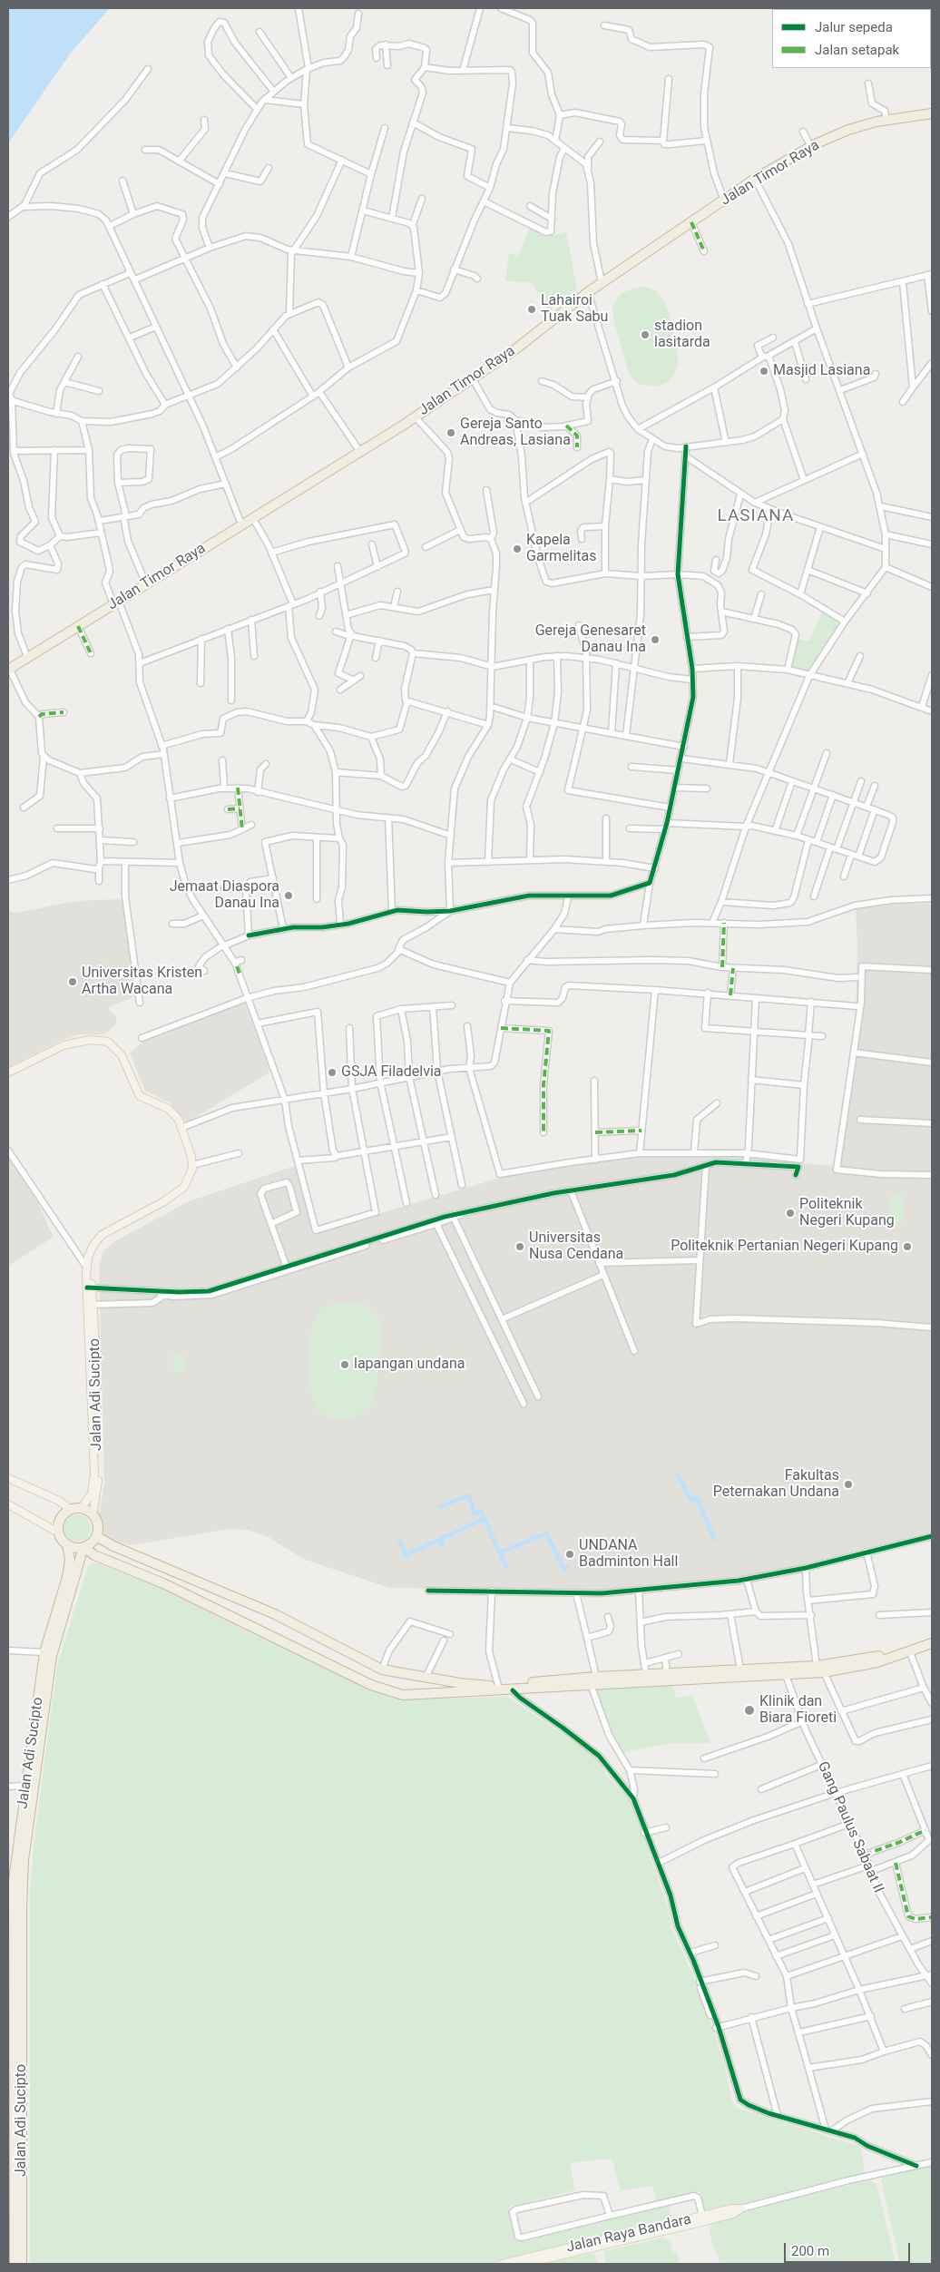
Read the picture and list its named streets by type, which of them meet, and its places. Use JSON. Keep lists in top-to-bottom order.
{
  "streets": {
    "highway": ["Jalan Timor Raya", "Jalan Adi Sucipto"],
    "main road": ["Jalan Raya Bandara"],
    "street": ["Gang Paulus Sabaat II"]
  },
  "districts": ["LASIANA"],
  "places": [
    "Lahairoi Tuak Sabu",
    "stadion lasitarda",
    "Masjid Lasiana",
    "Gereja Santo Andreas, Lasiana",
    "Kapela Garmelitas",
    "Gereja Genesaret Danau Ina",
    "Jemaat Diaspora Danau Ina",
    "Universitas Kristen Artha Wacana",
    "GSJA Filadelvia",
    "Politeknik Negeri Kupang",
    "Universitas Nusa Cendana",
    "Politeknik Pertanian Negeri Kupang",
    "lapangan undana",
    "Fakultas Peternakan Undana",
    "UNDANA Badminton Hall",
    "Klinik dan Biara Fioreti"
  ],
  "legend": ["Jalur sepeda", "Jalan setapak"],
  "scale_bar": "200 m"
}
